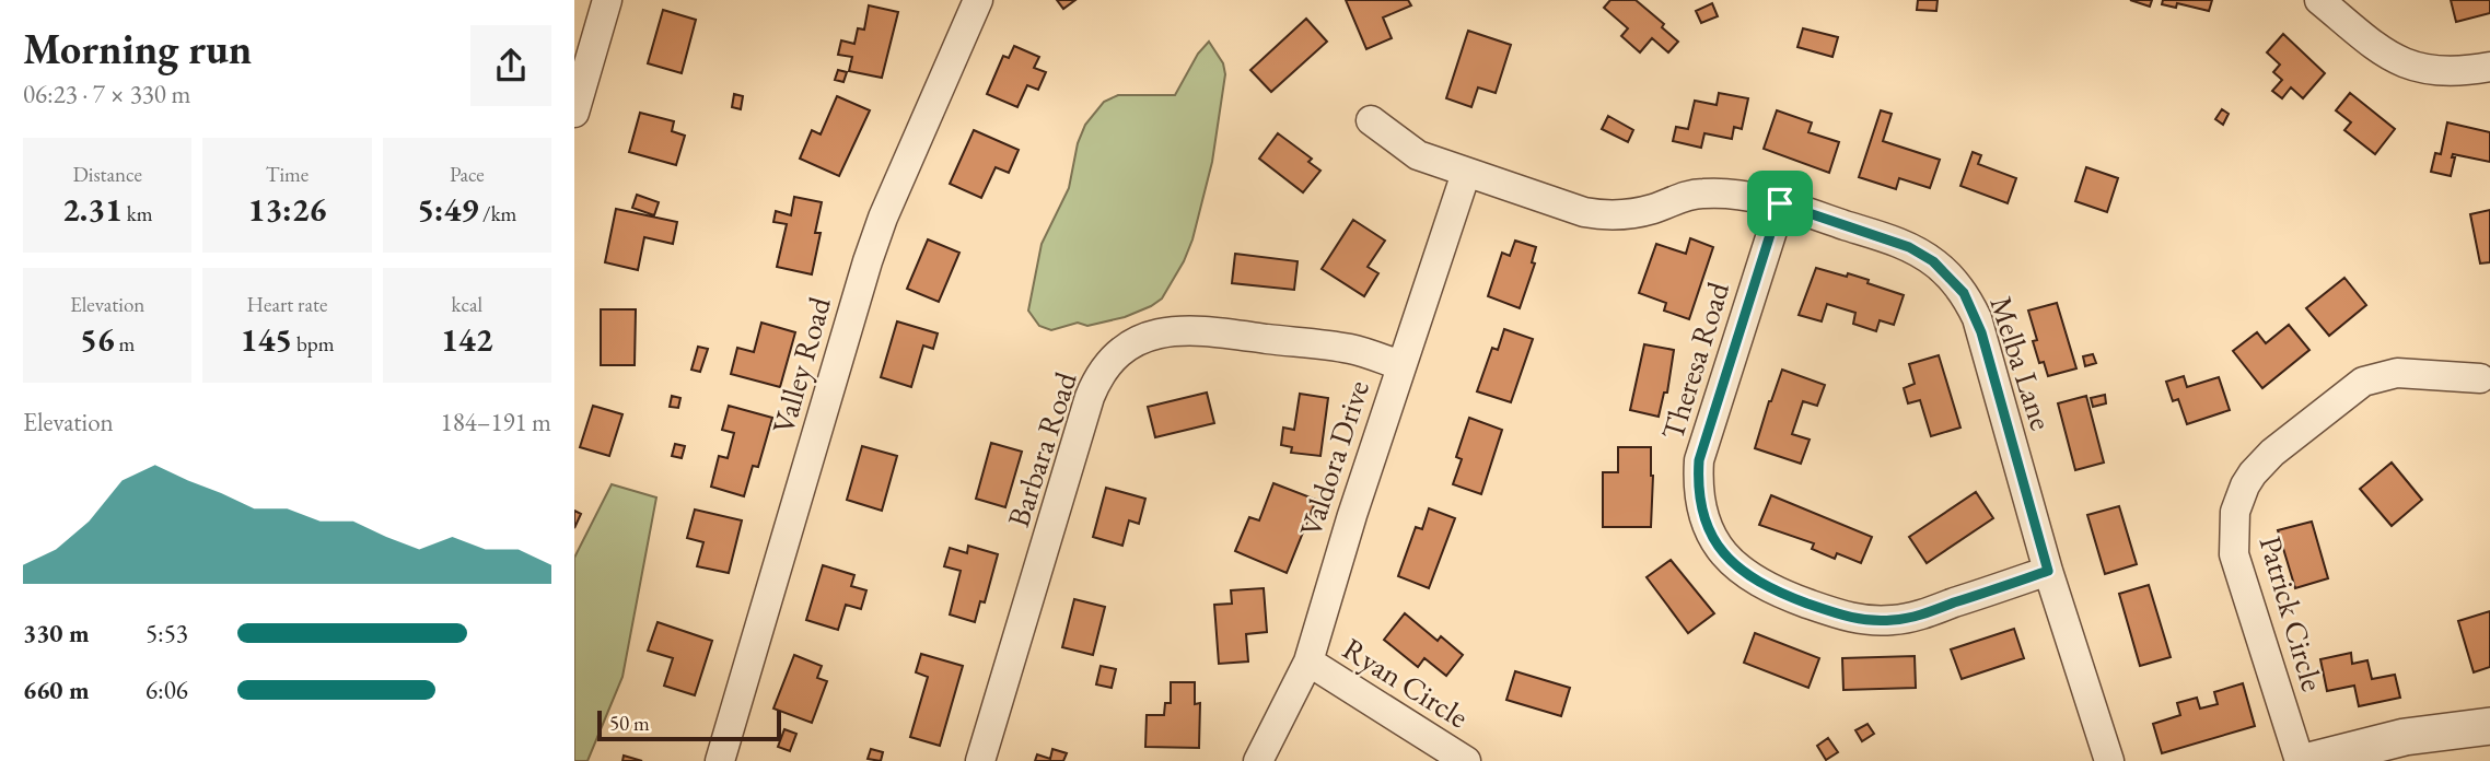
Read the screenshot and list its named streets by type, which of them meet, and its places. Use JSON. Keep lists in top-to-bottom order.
{
  "streets": {
    "street": [
      "Theresa Road",
      "Melba Lane",
      "Valley Road",
      "Barbara Road",
      "Valdora Drive",
      "Patrick Circle",
      "Ryan Circle"
    ]
  },
  "crossings": [
    ["Theresa Road", "Melba Lane"],
    ["Melba Lane", "Valdora Drive"],
    ["Barbara Road", "Valdora Drive"],
    ["Valdora Drive", "Ryan Circle"]
  ],
  "scale_bar": "50 m",
  "page": {
    "heading": ["Morning run", "06:23 · 7 × 330 m"],
    "stats": [
      ["Distance", "2.31 km"],
      ["Time", "13:26"],
      ["Pace", "5:49 /km"],
      ["Elevation", "56 m"],
      ["Heart rate", "145 bpm"],
      ["kcal", "142"]
    ],
    "chart": ["Elevation", "184–191 m"],
    "list": [
      {
        "name": "330 m",
        "note": "5:53"
      },
      {
        "name": "660 m",
        "note": "6:06"
      }
    ],
    "scale": "50 m"
  }
}
